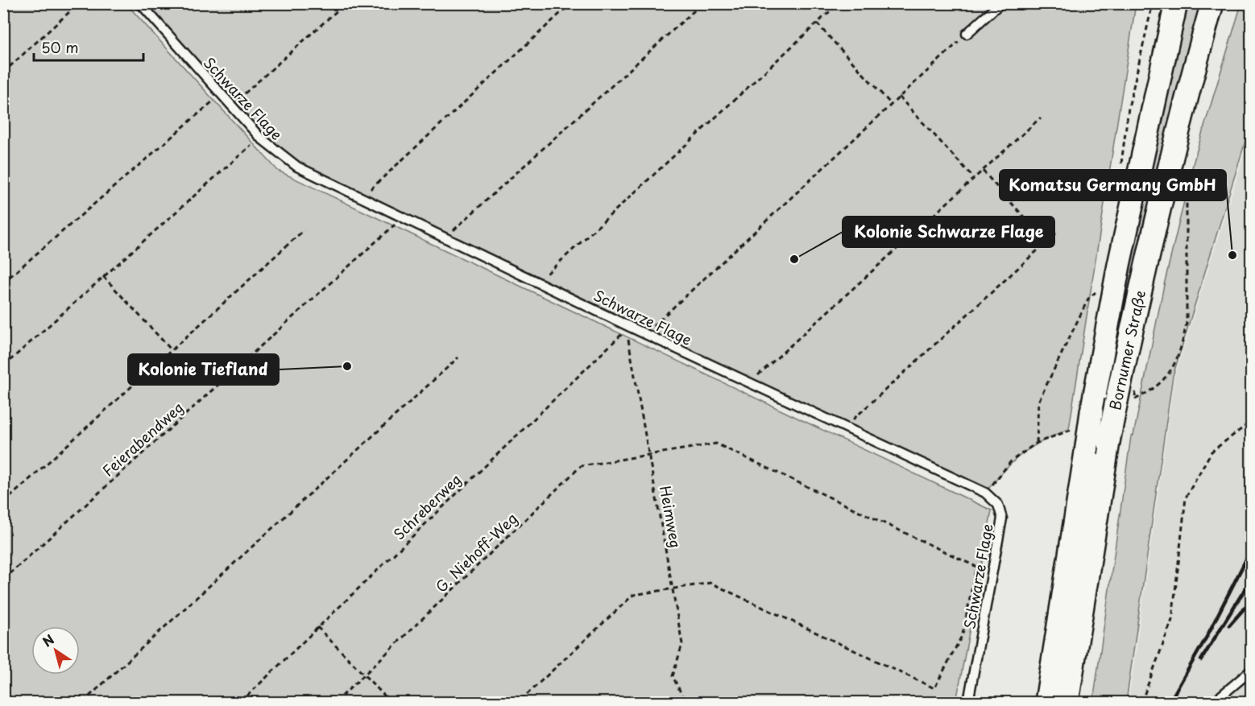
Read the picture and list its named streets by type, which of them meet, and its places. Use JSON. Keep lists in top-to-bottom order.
{
  "streets": {
    "main road": ["Bornumer Straße"],
    "lane": ["Schwarze Flage"],
    "path": [
      "Feierabendweg",
      "Schreberweg",
      "Heimweg",
      "G. Niehoff-Weg"
    ]
  },
  "crossings": [
    ["Schwarze Flage", "Feierabendweg"],
    ["Schwarze Flage", "Schreberweg"],
    ["Schreberweg", "Heimweg"],
    ["Heimweg", "G. Niehoff-Weg"]
  ],
  "places": ["Komatsu Germany GmbH", "Kolonie Schwarze Flage", "Kolonie Tiefland"],
  "scale_bar": "50 m",
  "north": "top left"
}
